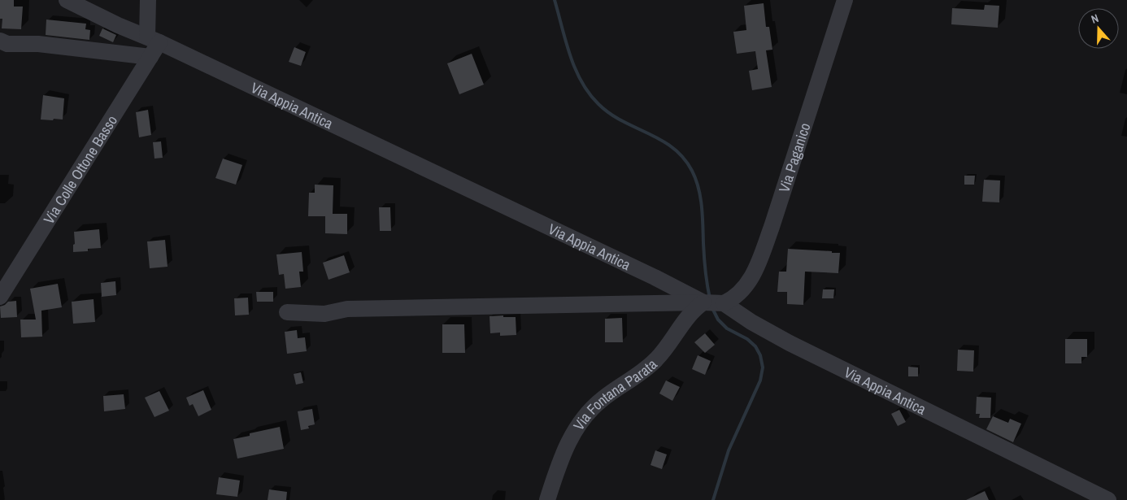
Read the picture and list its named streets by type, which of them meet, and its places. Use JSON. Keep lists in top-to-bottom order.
{
  "streets": {
    "street": [
      "Via Appia Antica",
      "Via Paganico",
      "Via Colle Ottone Basso",
      "Via Fontana Parata"
    ]
  },
  "crossings": [
    ["Via Appia Antica", "Via Paganico"],
    ["Via Appia Antica", "Via Colle Ottone Basso"],
    ["Via Appia Antica", "Via Fontana Parata"]
  ],
  "north": "top"
}
